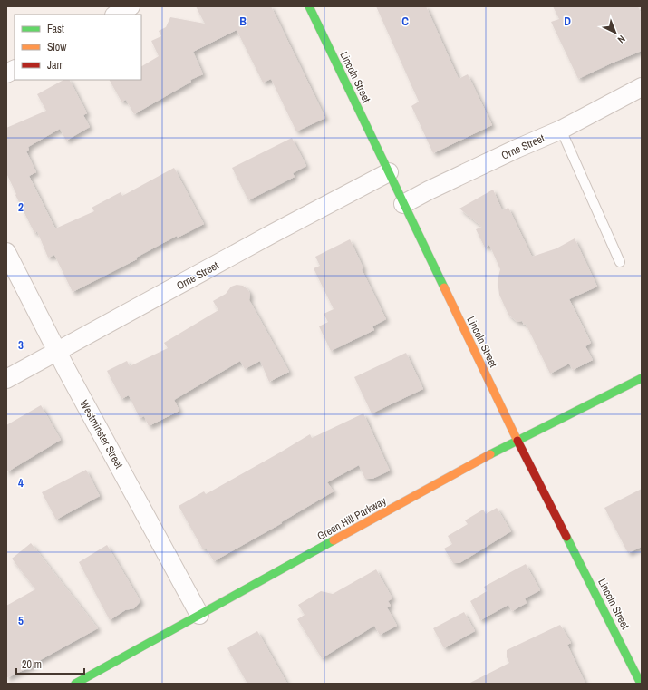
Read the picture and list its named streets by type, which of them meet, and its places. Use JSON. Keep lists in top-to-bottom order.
{
  "streets": {
    "main road": ["Lincoln Street", "Green Hill Parkway"],
    "street": ["Orne Street", "Westminster Street"]
  },
  "crossings": [
    ["Lincoln Street", "Orne Street"],
    ["Lincoln Street", "Green Hill Parkway"],
    ["Orne Street", "Westminster Street"],
    ["Westminster Street", "Green Hill Parkway"]
  ],
  "legend": ["Fast", "Slow", "Jam"],
  "scale_bar": "20 m",
  "north": "bottom right",
  "grid": {
    "columns": ["B", "C", "D"],
    "rows": [
      "2",
      "3",
      "4",
      "5"
    ]
  }
}
